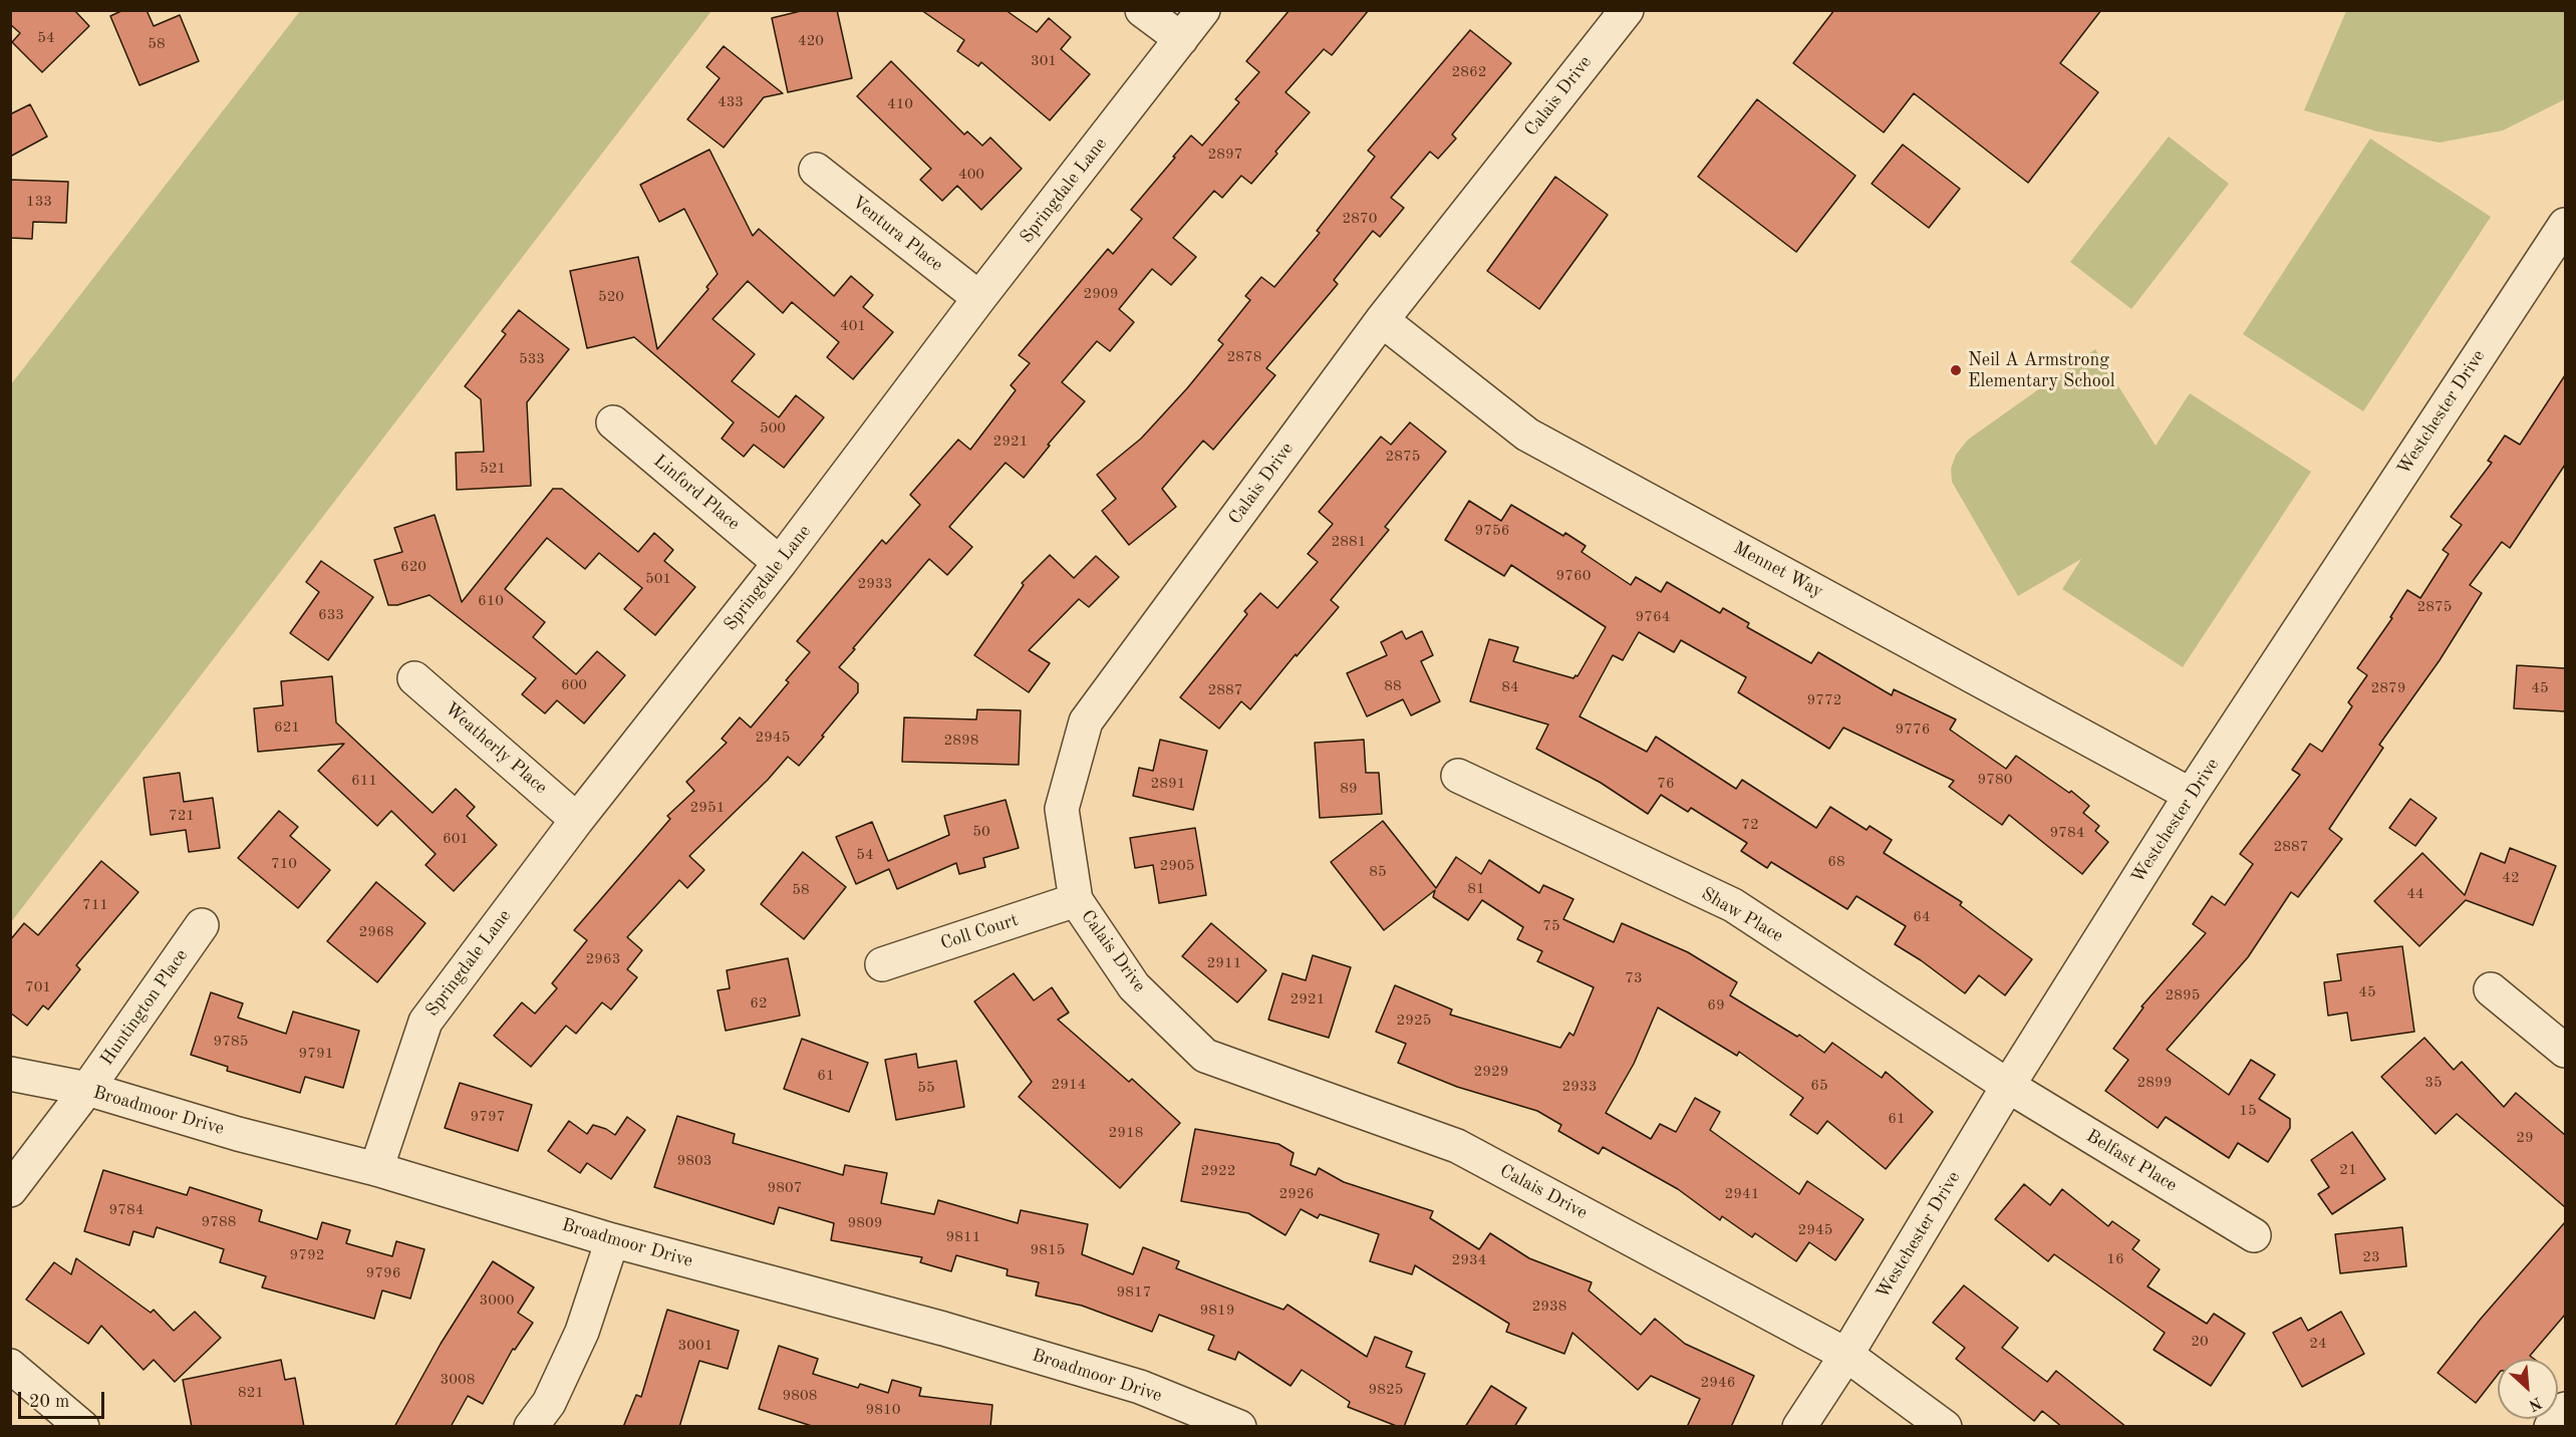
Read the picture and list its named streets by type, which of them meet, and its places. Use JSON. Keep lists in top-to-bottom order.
{
  "streets": {
    "street": [
      "Calais Drive",
      "Springdale Lane",
      "Ventura Place",
      "Westchester Drive",
      "Linford Place",
      "Mennet Way",
      "Weatherly Place",
      "Shaw Place",
      "Coll Court",
      "Huntington Place",
      "Broadmoor Drive",
      "Belfast Place"
    ]
  },
  "crossings": [
    ["Calais Drive", "Westchester Drive"],
    ["Calais Drive", "Mennet Way"],
    ["Calais Drive", "Coll Court"],
    ["Springdale Lane", "Ventura Place"],
    ["Springdale Lane", "Linford Place"],
    ["Springdale Lane", "Weatherly Place"],
    ["Springdale Lane", "Broadmoor Drive"],
    ["Westchester Drive", "Mennet Way"],
    ["Westchester Drive", "Shaw Place"],
    ["Westchester Drive", "Belfast Place"],
    ["Shaw Place", "Belfast Place"],
    ["Huntington Place", "Broadmoor Drive"]
  ],
  "places": ["Neil A Armstrong Elementary School"],
  "house_numbers": [
    "54",
    "420",
    "58",
    "301",
    "2862",
    "433",
    "410",
    "2897",
    "400",
    "133",
    "2870",
    "2909",
    "520",
    "401",
    "2878",
    "533",
    "500",
    "2921",
    "2875",
    "521",
    "9756",
    "2881",
    "620",
    "9760",
    "501",
    "2933",
    "610",
    "2875",
    "633",
    "9764",
    "600",
    "88",
    "84",
    "2879",
    "45",
    "2887",
    "9772",
    "621",
    "9776",
    "2945",
    "2898",
    "9780",
    "611",
    "2891",
    "76",
    "89",
    "2951",
    "721",
    "72",
    "50",
    "9784",
    "601",
    "2887",
    "54",
    "68",
    "710",
    "2905",
    "85",
    "42",
    "81",
    "58",
    "44",
    "711",
    "64",
    "75",
    "2968",
    "2963",
    "2911",
    "73",
    "701",
    "45",
    "2895",
    "2921",
    "62",
    "69",
    "2925",
    "9785",
    "9791",
    "2929",
    "61",
    "2899",
    "35",
    "2914",
    "65",
    "2933",
    "55",
    "15",
    "9797",
    "61",
    "2918",
    "29",
    "9803",
    "21",
    "2922",
    "9807",
    "2926",
    "2941",
    "9784",
    "9788",
    "9809",
    "2945",
    "9811",
    "9815",
    "9792",
    "23",
    "16",
    "2934",
    "9796",
    "9817",
    "3000",
    "2938",
    "9819",
    "20",
    "24",
    "3001",
    "3008",
    "2946",
    "9825",
    "821",
    "9808",
    "9810"
  ],
  "scale_bar": "20 m",
  "north": "bottom right"
}
